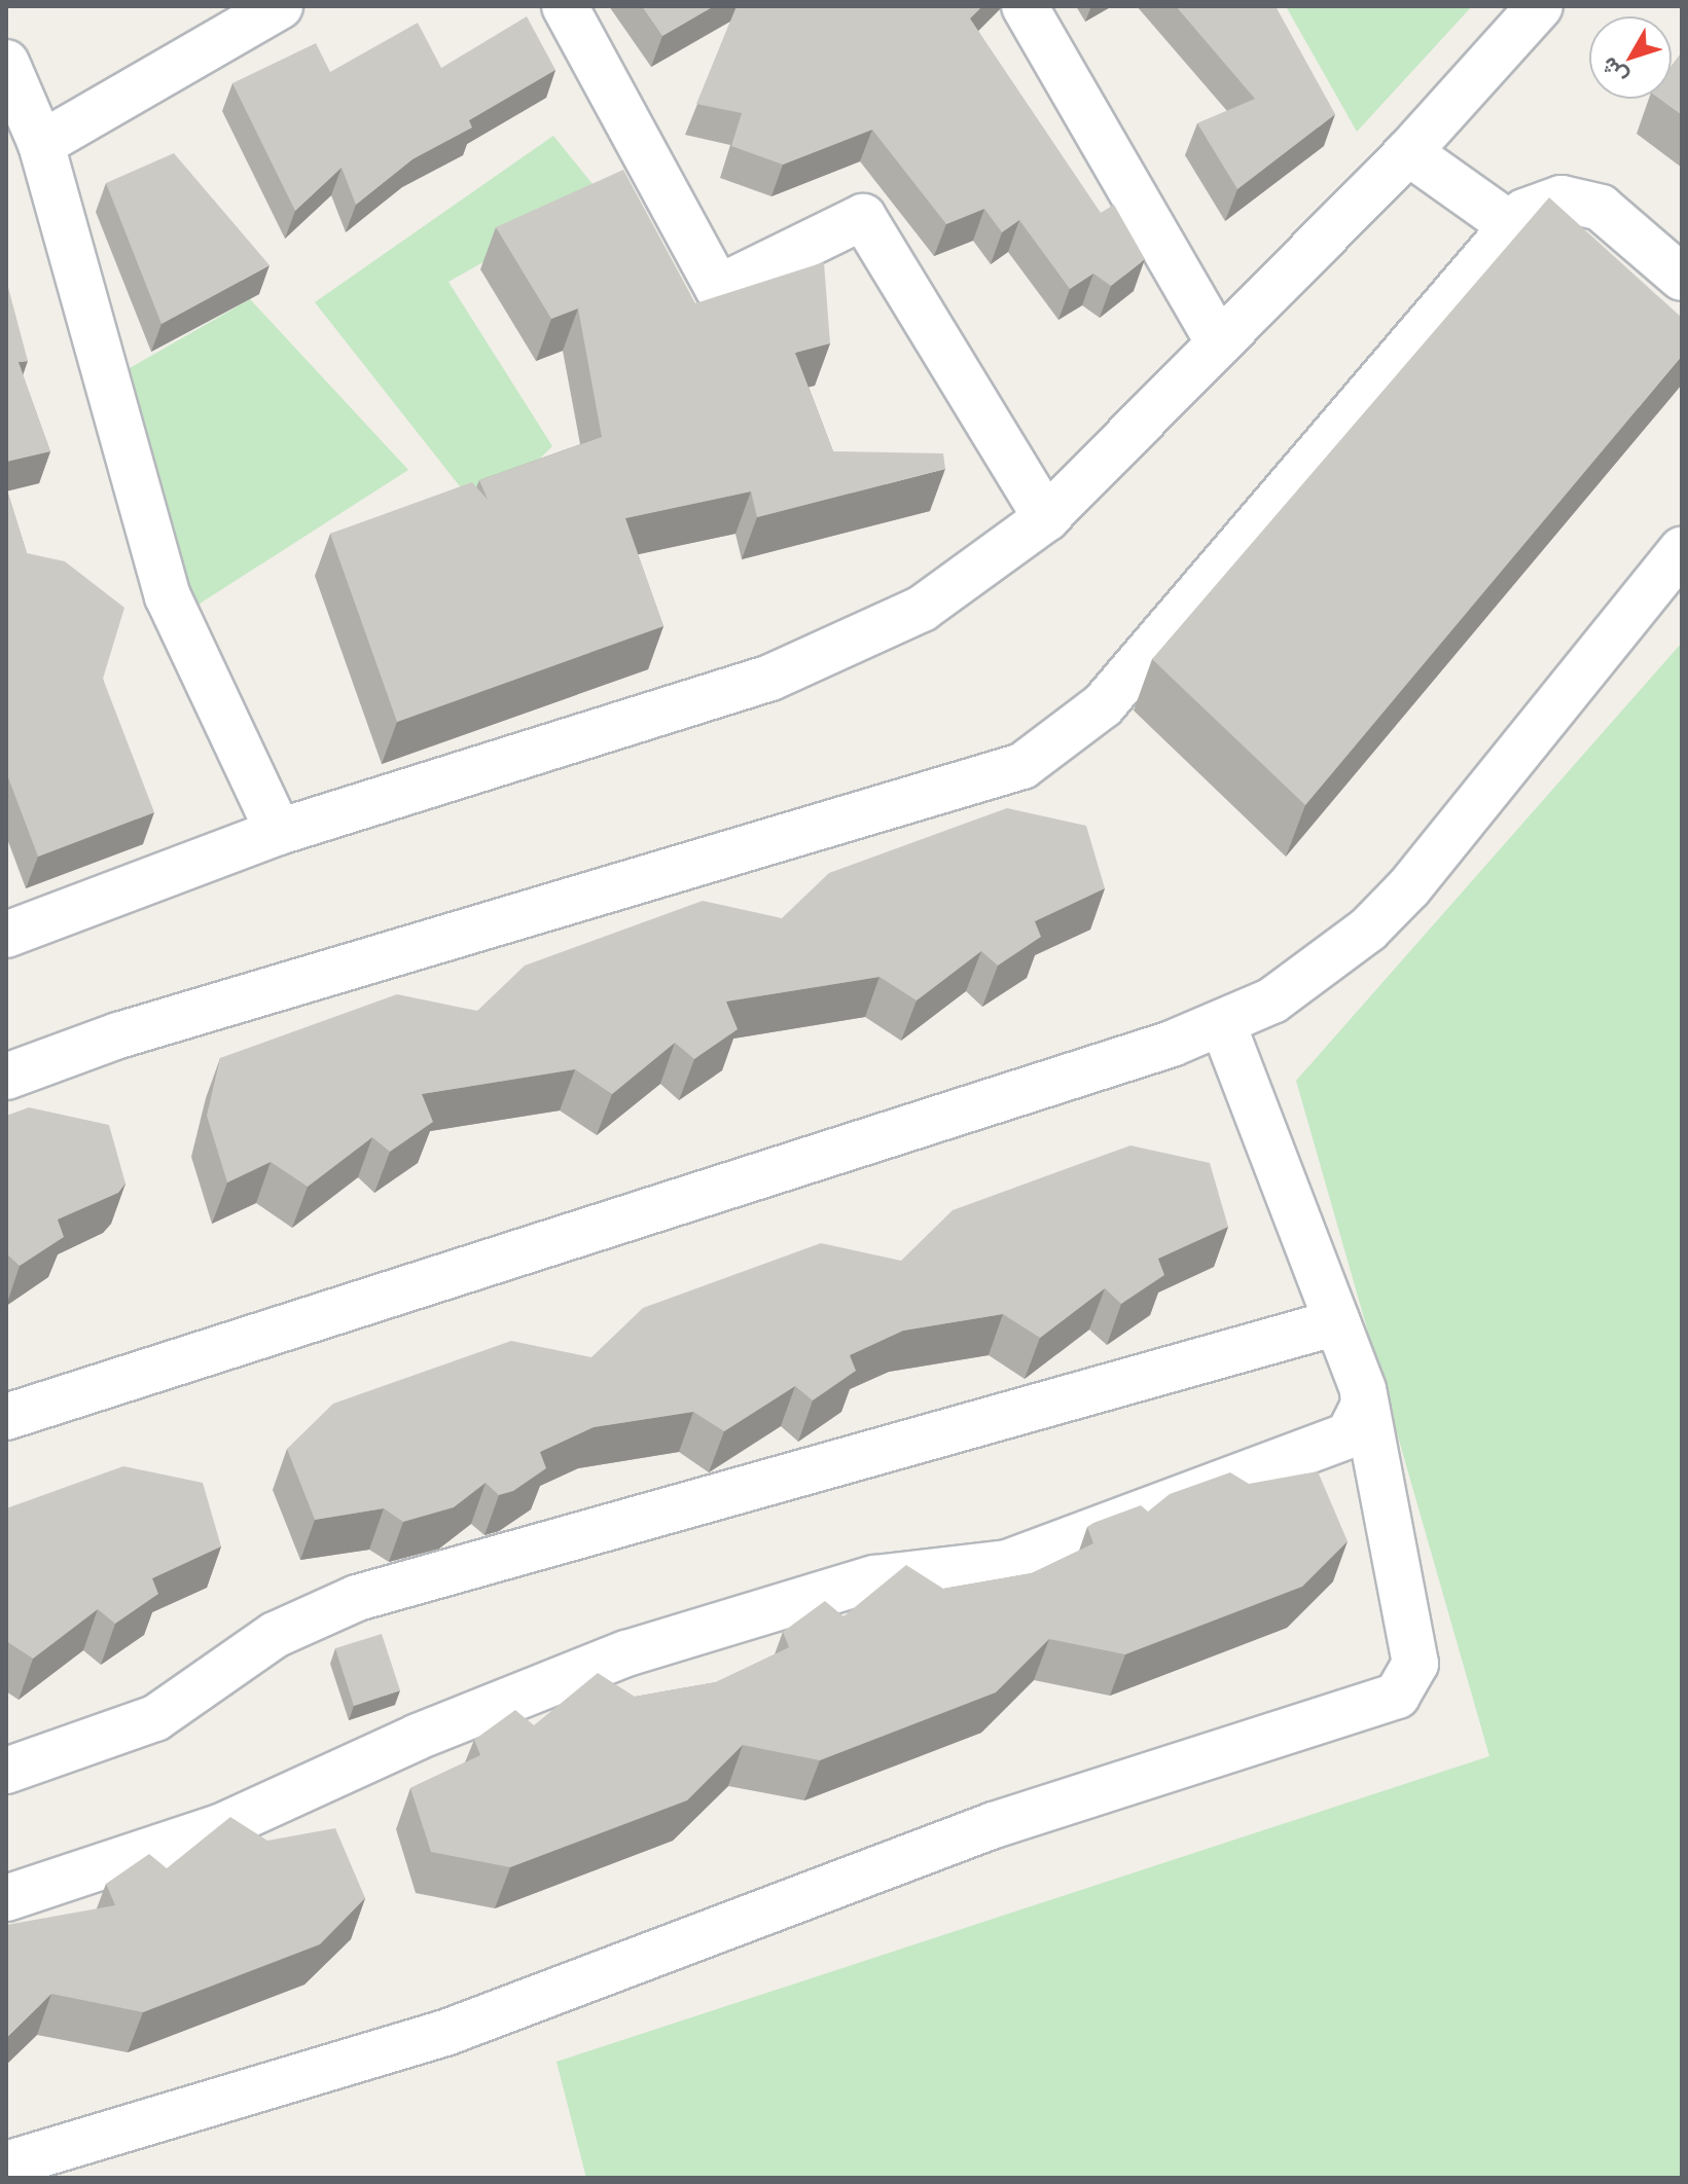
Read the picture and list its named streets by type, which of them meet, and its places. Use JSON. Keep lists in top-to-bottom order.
{
  "north": "bottom left"
}
